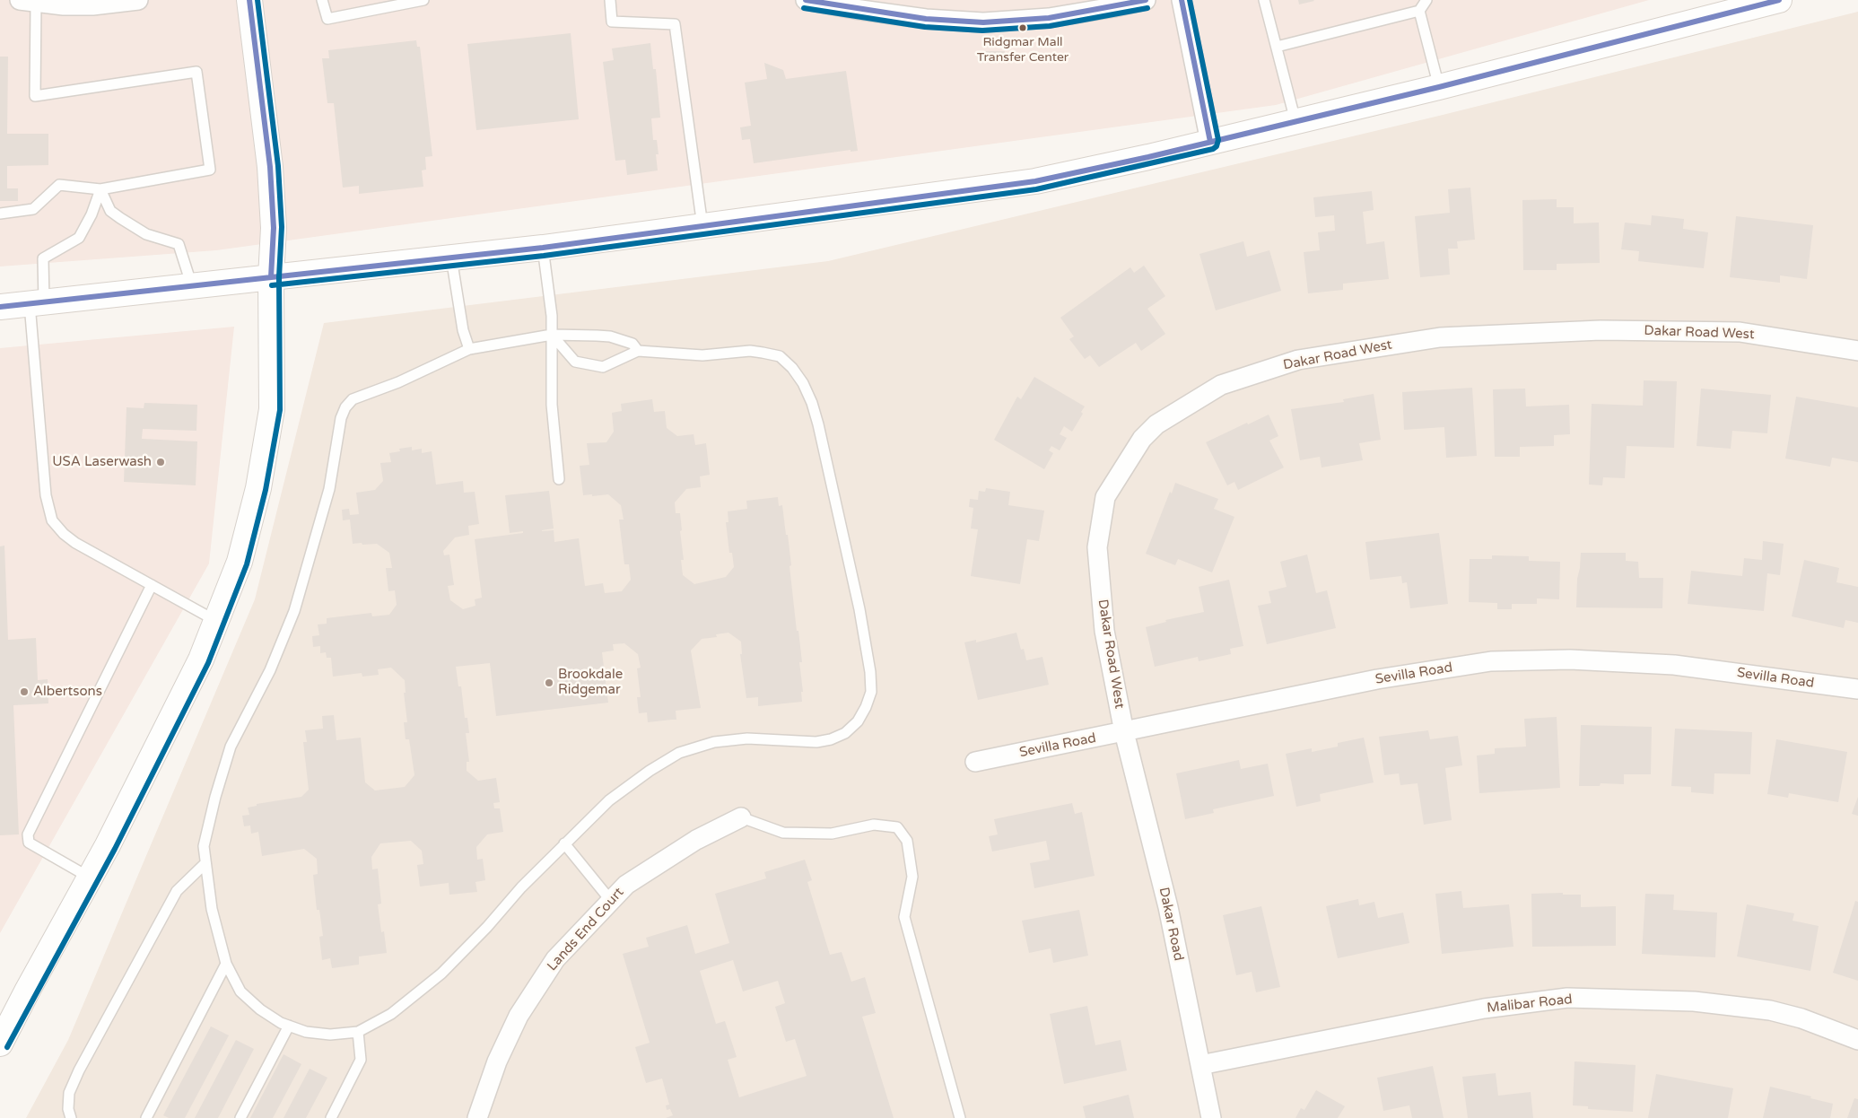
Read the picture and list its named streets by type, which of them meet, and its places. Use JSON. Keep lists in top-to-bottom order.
{
  "streets": {
    "street": [
      "Dakar Road West",
      "Sevilla Road",
      "Dakar Road",
      "Lands End Court",
      "Malibar Road"
    ]
  },
  "crossings": [
    ["Dakar Road West", "Sevilla Road"],
    ["Dakar Road West", "Dakar Road"],
    ["Sevilla Road", "Dakar Road"],
    ["Dakar Road", "Malibar Road"]
  ],
  "places": [
    "Ridgmar Mall Transfer Center",
    "USA Laserwash",
    "Brookdale Ridgemar",
    "Albertsons"
  ]
}
